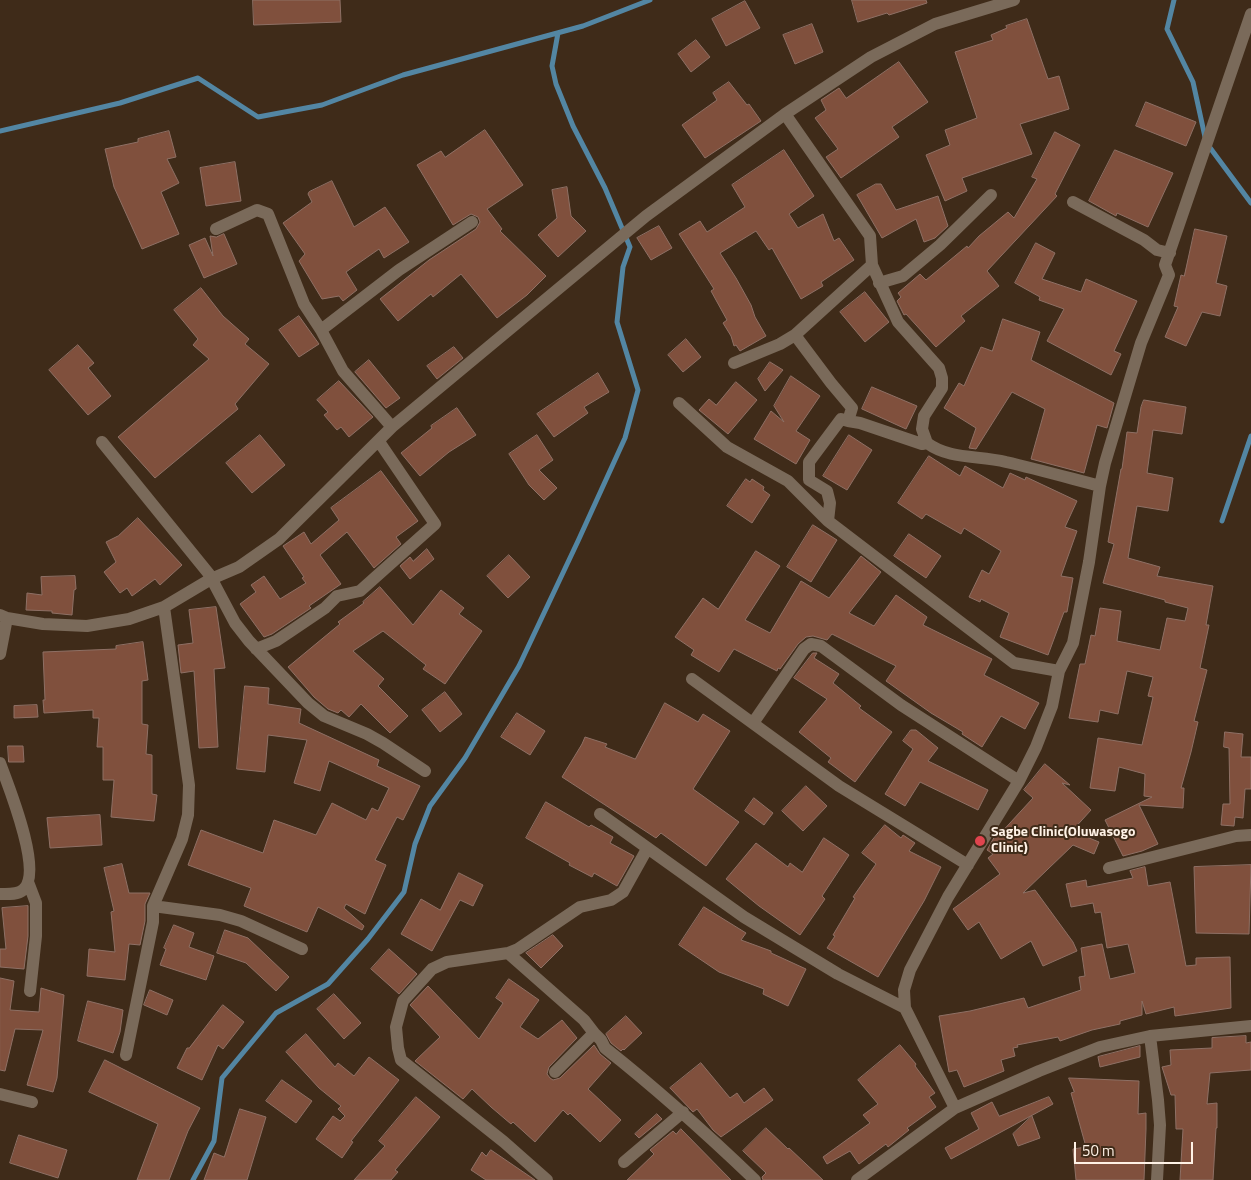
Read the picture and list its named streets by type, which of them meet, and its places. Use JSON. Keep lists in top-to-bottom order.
{
  "places": ["Sagbe Clinic(Oluwasogo Clinic)"],
  "scale_bar": "50 m"
}
